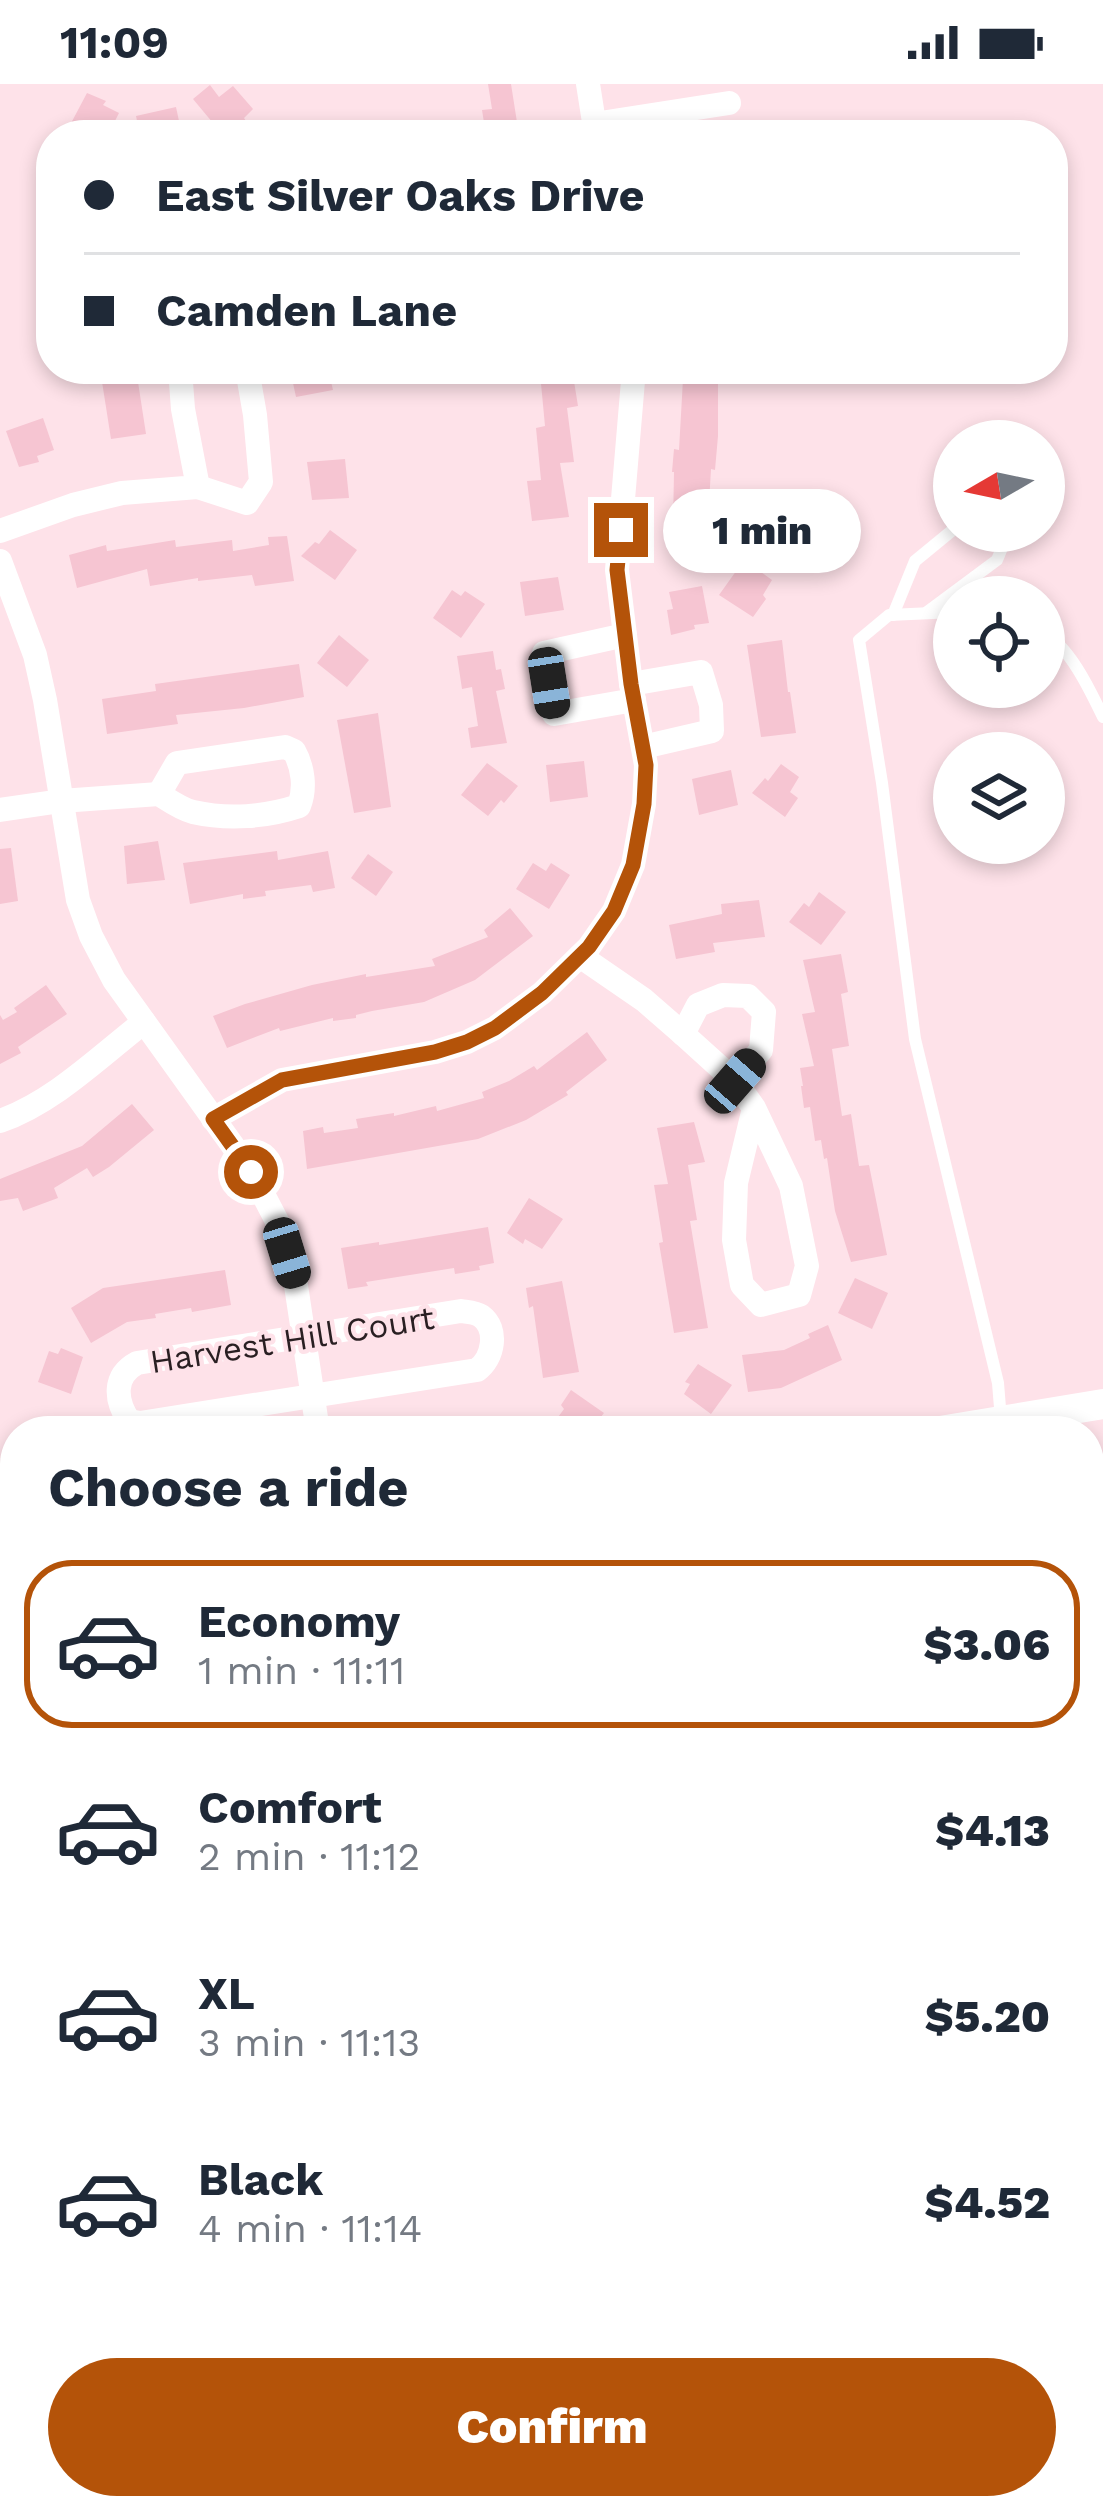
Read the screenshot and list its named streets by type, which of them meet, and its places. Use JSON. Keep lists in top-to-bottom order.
{
  "streets": {
    "street": ["Harvest Hill Court"]
  },
  "north": "left",
  "page": {
    "status": "11:09",
    "banner": ["East Silver Oaks Drive", "Camden Lane"],
    "bubble": "1 min",
    "heading": "Choose a ride",
    "list": [
      {
        "name": "Economy",
        "note": "1 min · 11:11",
        "value": "$3.06"
      },
      {
        "name": "Comfort",
        "note": "2 min · 11:12",
        "value": "$4.13"
      },
      {
        "name": "XL",
        "note": "3 min · 11:13",
        "value": "$5.20"
      },
      {
        "name": "Black",
        "note": "4 min · 11:14",
        "value": "$4.52"
      }
    ],
    "buttons": "Confirm"
  }
}
